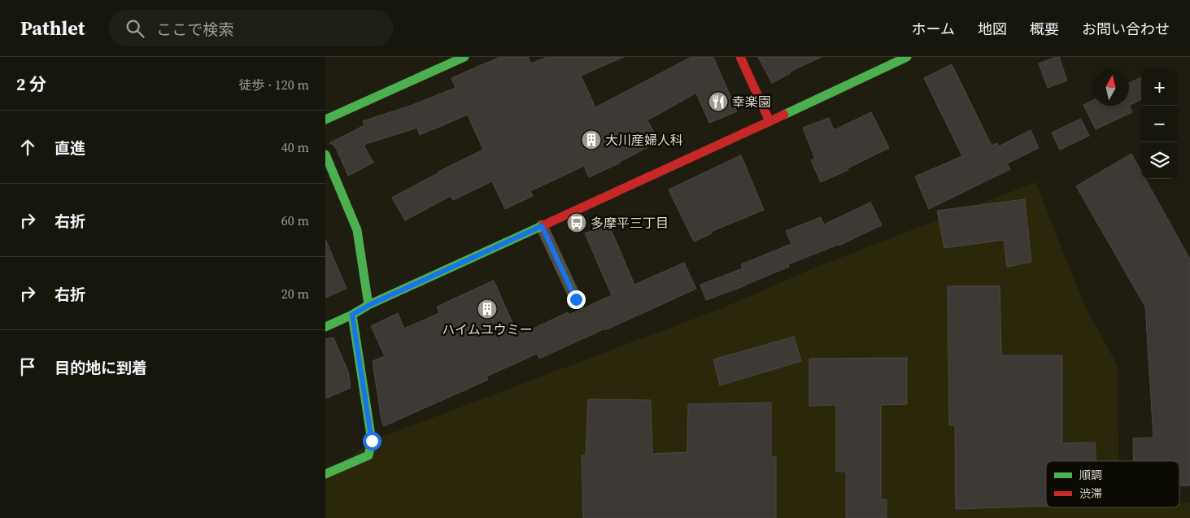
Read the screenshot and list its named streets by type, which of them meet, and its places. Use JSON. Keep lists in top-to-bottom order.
{
  "places": {
    "restaurant": ["幸楽園"],
    "building": ["大川産婦人科", "ハイムユウミー"],
    "bus stop": ["多摩平三丁目"]
  },
  "legend": ["順調", "渋滞"],
  "north": "top",
  "page": {
    "header": "Pathlet",
    "search": "ここで検索",
    "nav": [
      "ホーム",
      "地図",
      "概要",
      "お問い合わせ"
    ],
    "heading": ["2 分", "徒歩 · 120 m"],
    "map_buttons": ["+", "−"],
    "list": [
      ["直進", "40 m"],
      ["右折", "60 m"],
      ["右折", "20 m"],
      "目的地に到着"
    ]
  }
}
